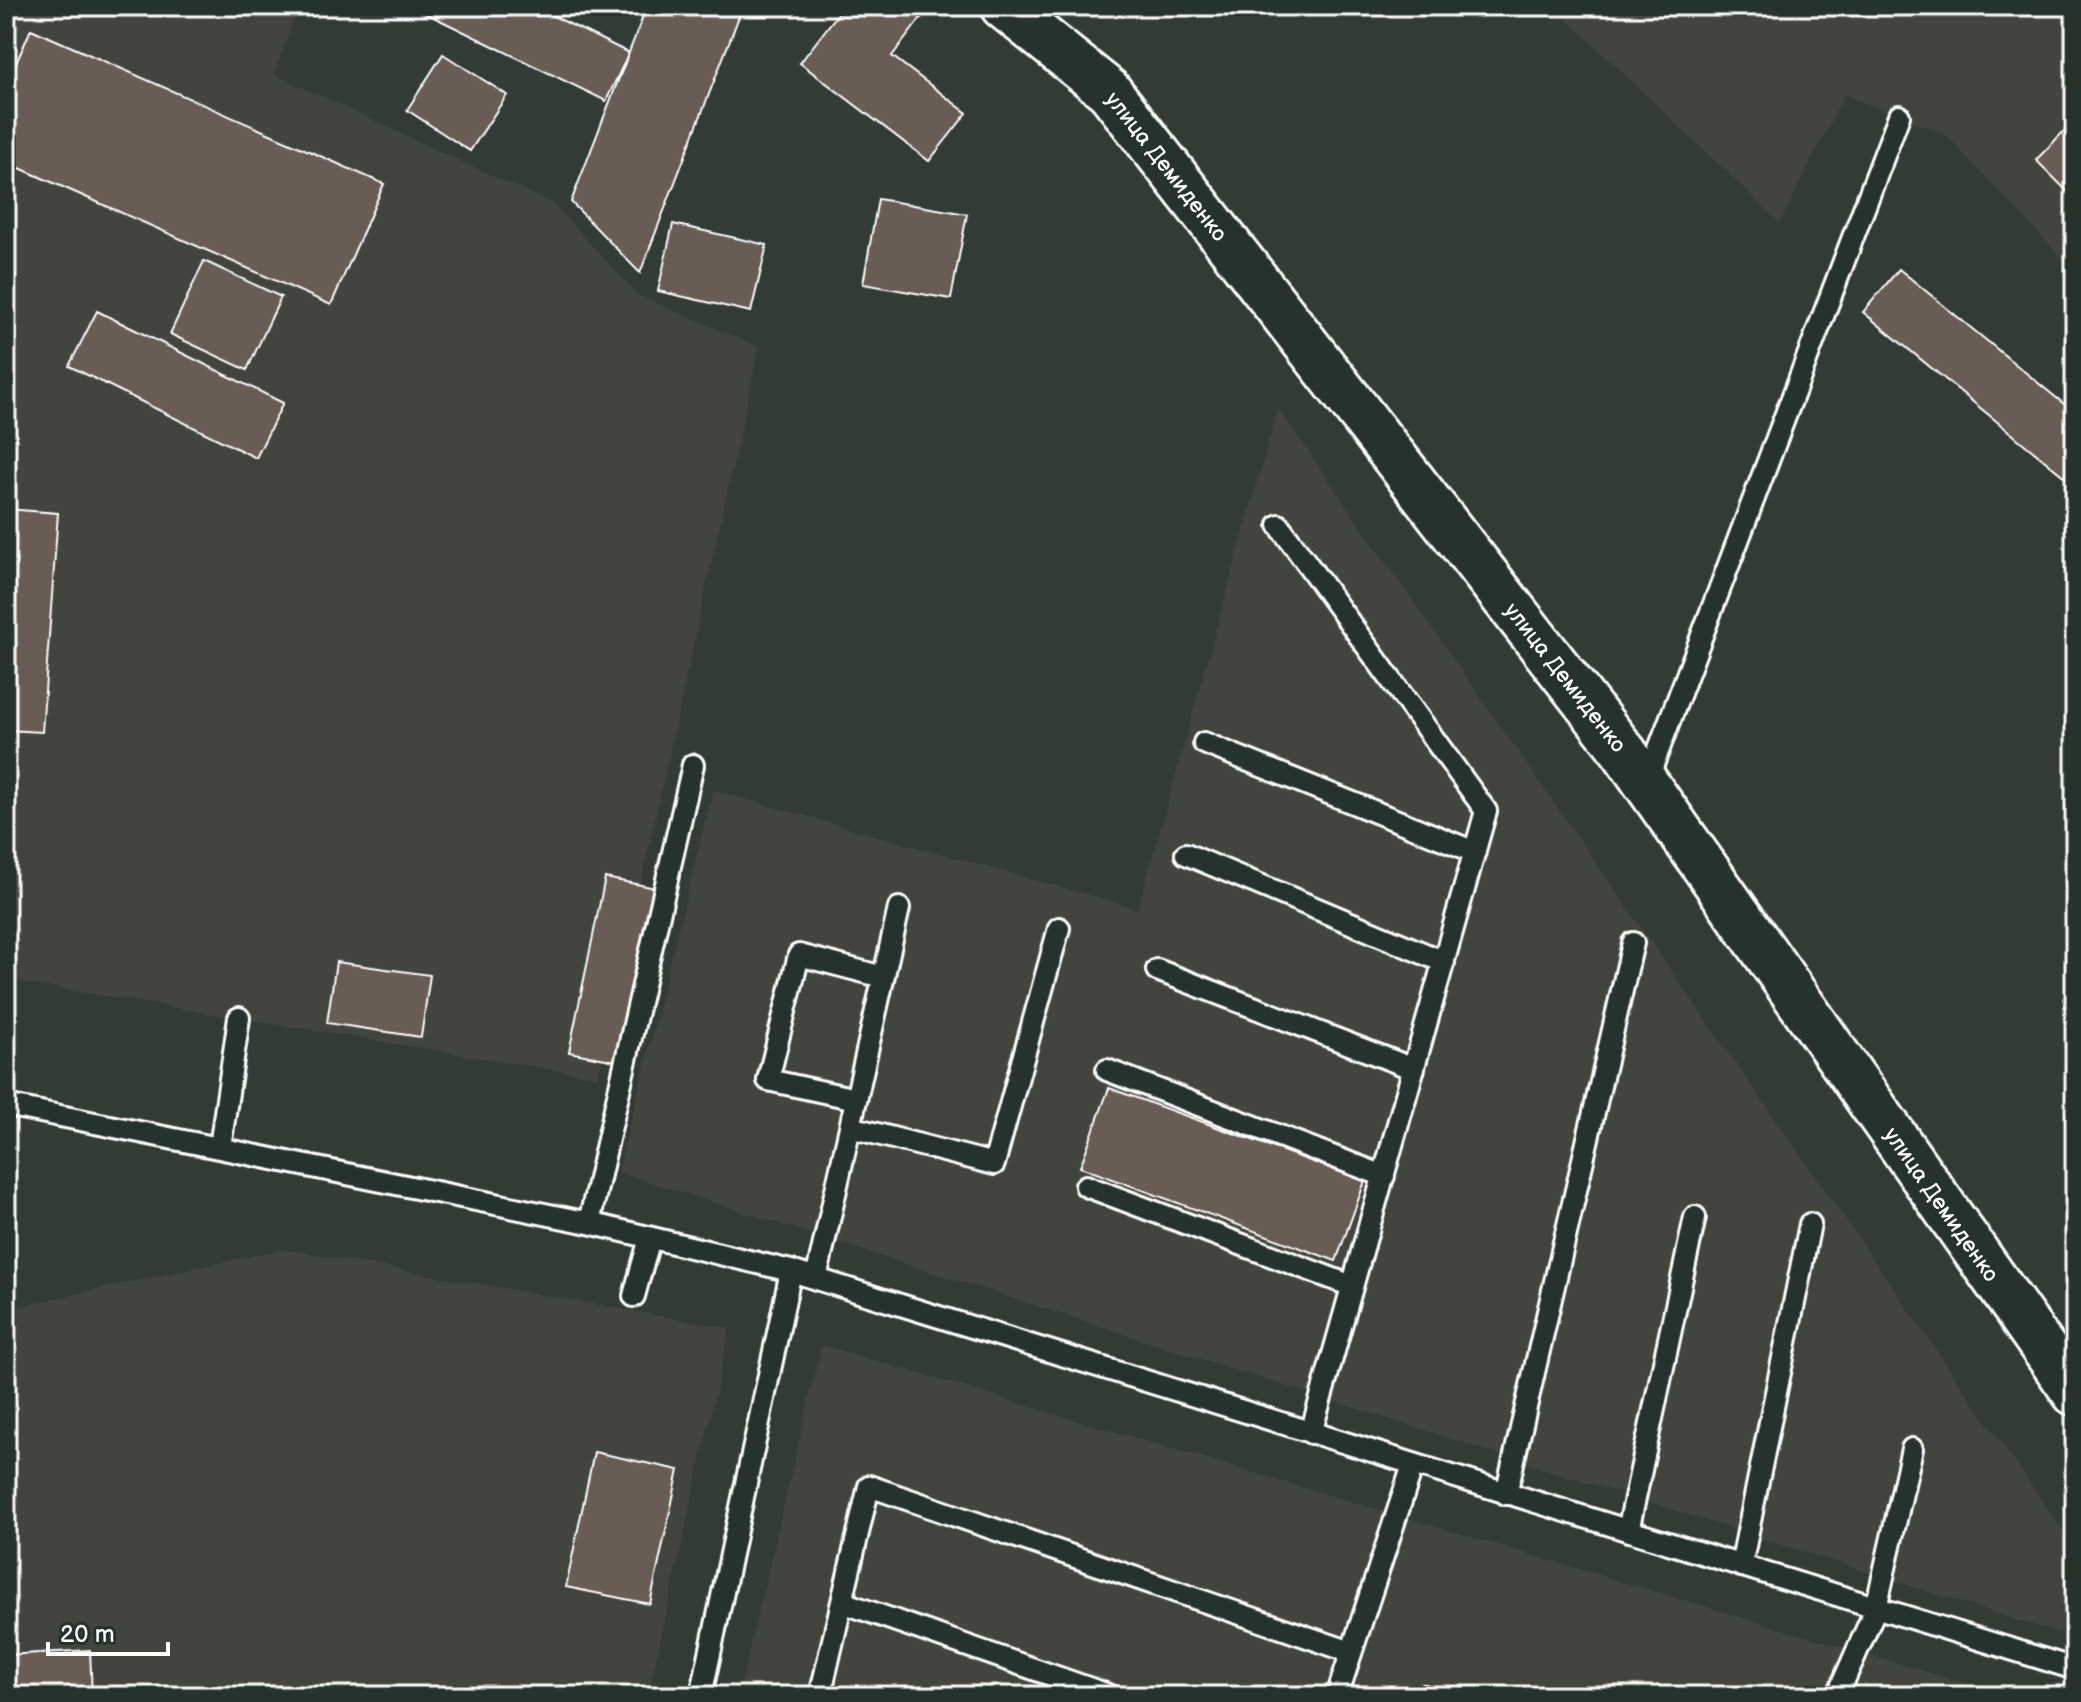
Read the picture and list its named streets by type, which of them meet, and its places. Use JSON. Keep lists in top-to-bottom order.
{
  "streets": {
    "main road": ["улица Демиденко"]
  },
  "scale_bar": "20 m"
}
